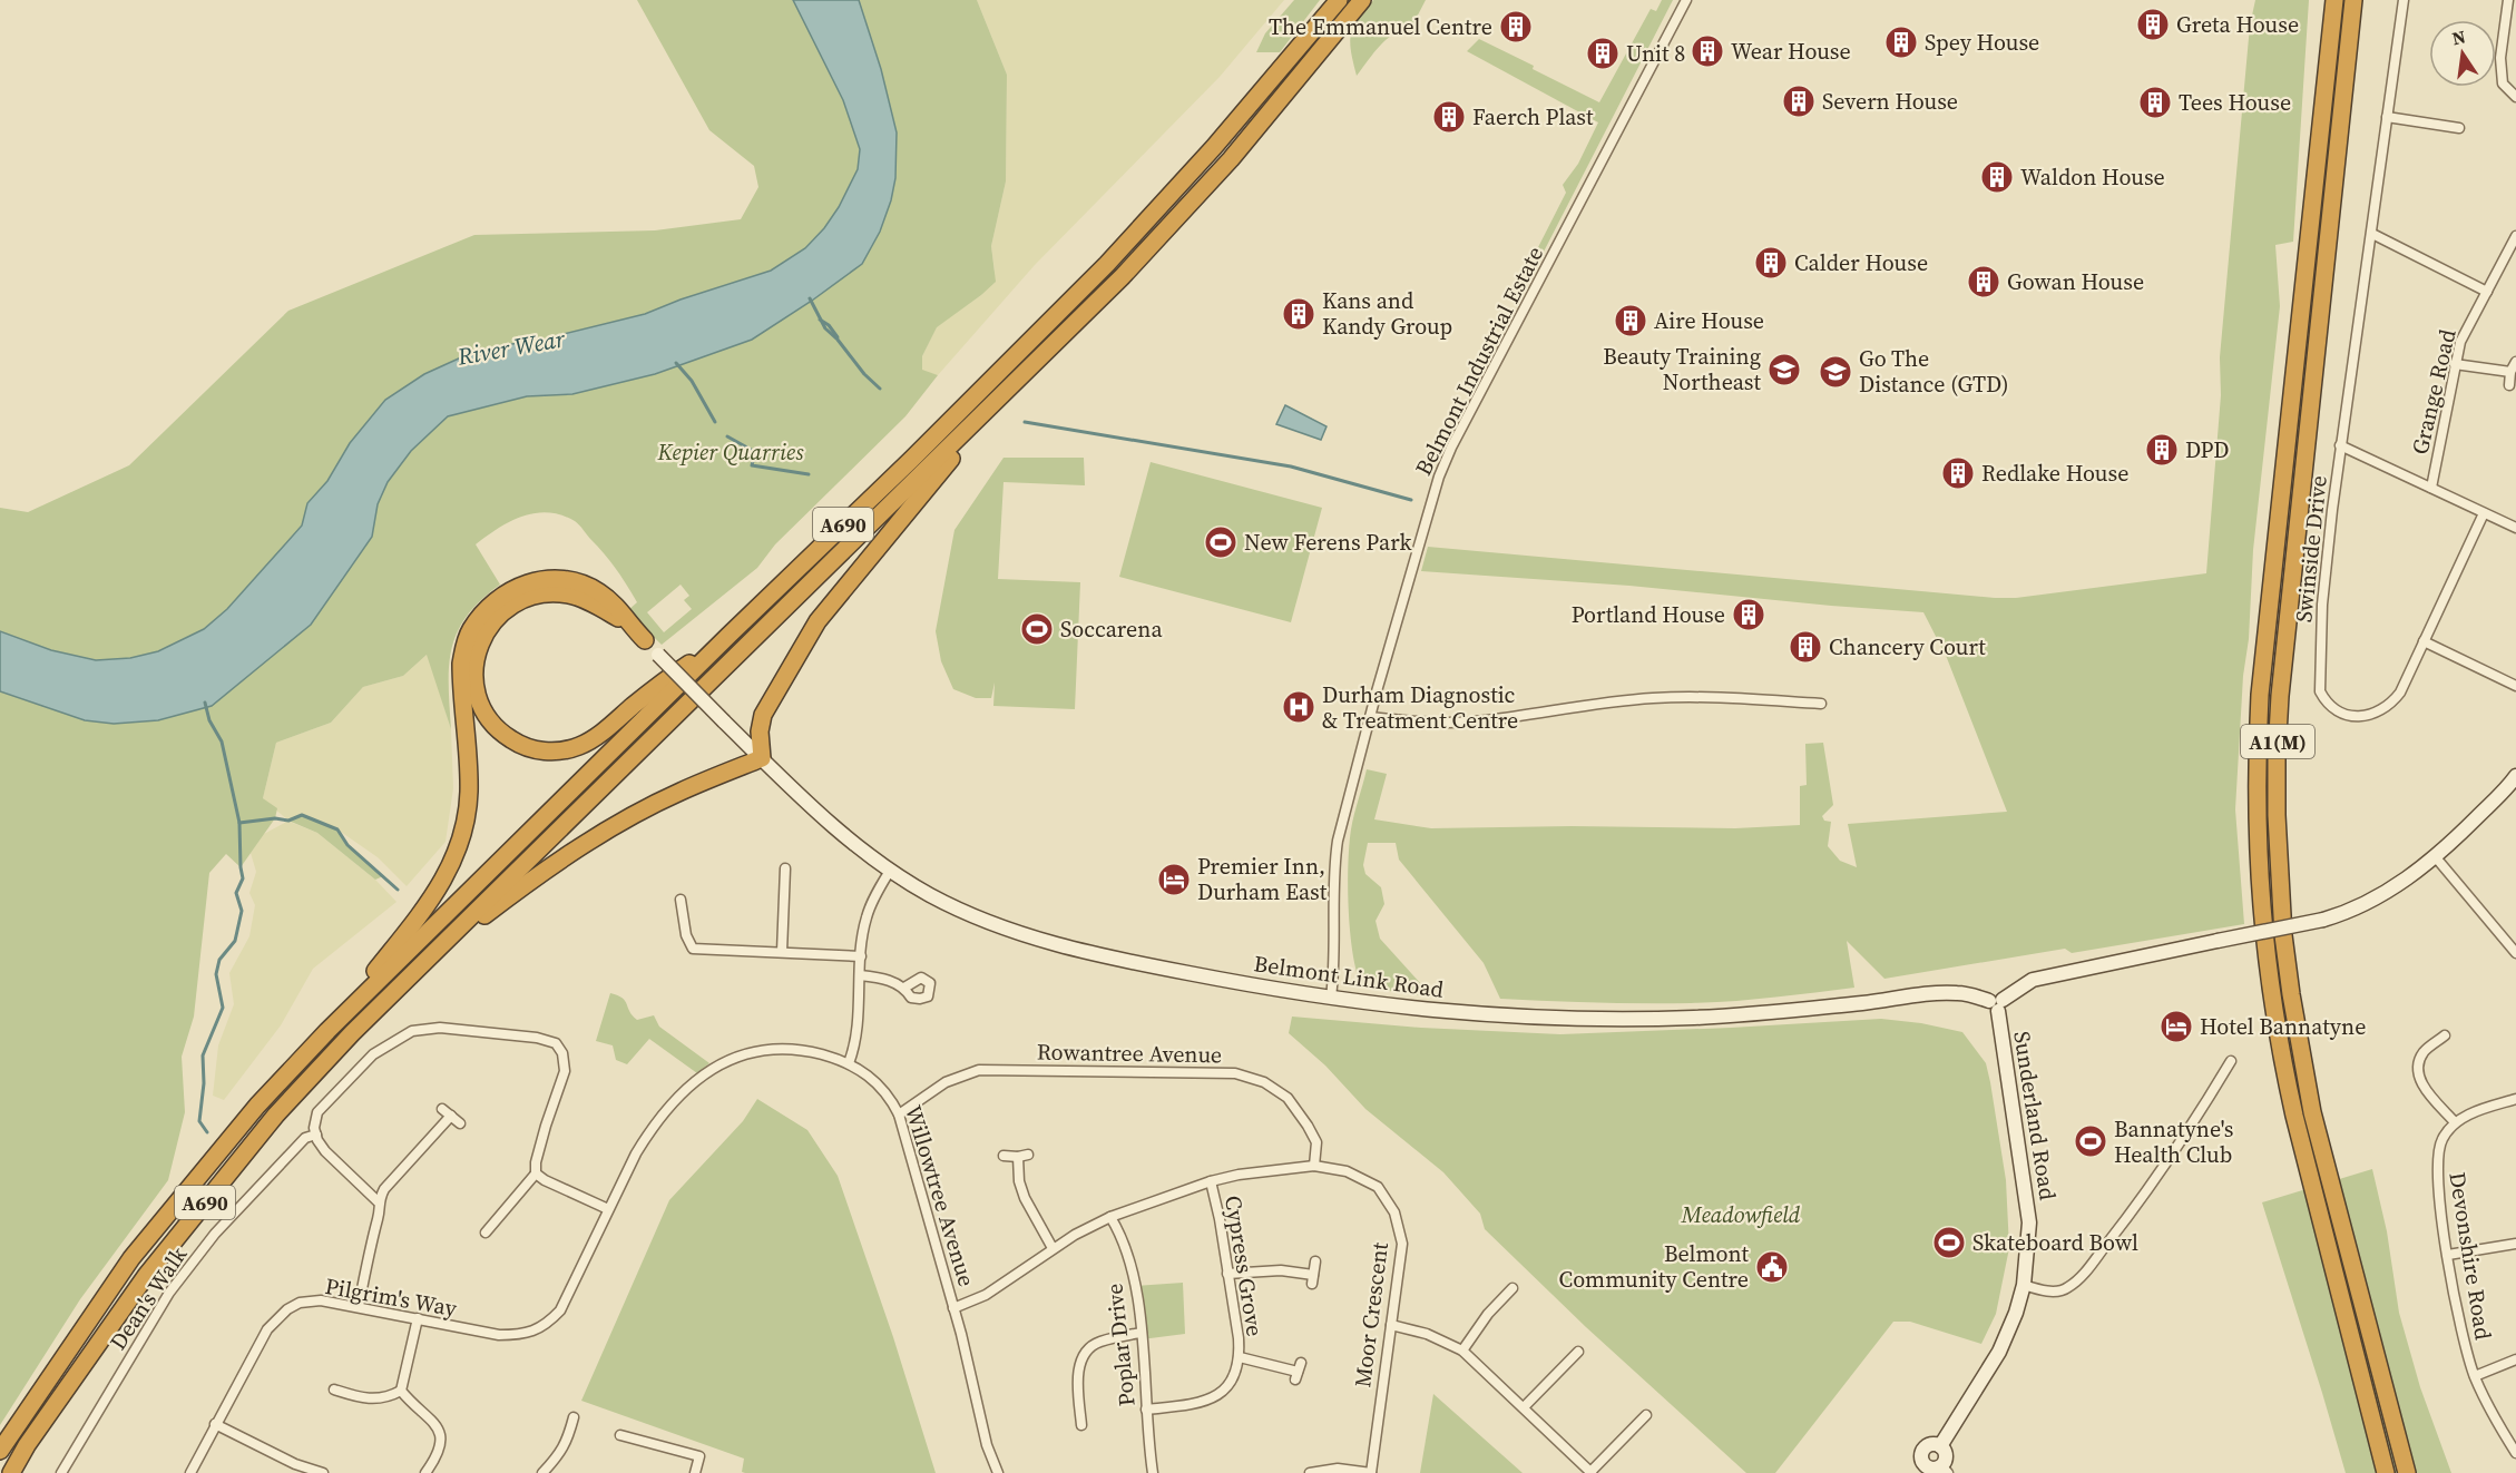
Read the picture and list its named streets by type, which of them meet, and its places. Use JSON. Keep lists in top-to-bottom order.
{
  "streets": {
    "highway": ["A690", "A1(M)"],
    "street": [
      "Belmont Industrial Estate",
      "Grange Road",
      "Swinside Drive",
      "Belmont Link Road",
      "Rowantree Avenue",
      "Sunderland Road",
      "Willowtree Avenue",
      "Devonshire Road",
      "Cypress Grove",
      "Pilgrim's Way",
      "Dean's Walk",
      "Moor Crescent",
      "Poplar Drive"
    ]
  },
  "crossings": [
    ["Belmont Industrial Estate", "Belmont Link Road"],
    ["Belmont Link Road", "Sunderland Road"],
    ["Rowantree Avenue", "Willowtree Avenue"],
    ["Rowantree Avenue", "Moor Crescent"],
    ["Willowtree Avenue", "Pilgrim's Way"],
    ["Willowtree Avenue", "Moor Crescent"],
    ["Cypress Grove", "Moor Crescent"],
    ["Cypress Grove", "Poplar Drive"],
    ["Moor Crescent", "Poplar Drive"]
  ],
  "water": ["River Wear"],
  "parks": ["Kepier Quarries", "Meadowfield"],
  "places": {
    "building": [
      "Greta House",
      "The Emmanuel Centre",
      "Spey House",
      "Wear House",
      "Unit 8",
      "Severn House",
      "Tees House",
      "Faerch Plast",
      "Waldon House",
      "Calder House",
      "Gowan House",
      "Kans and Kandy Group",
      "Aire House",
      "DPD",
      "Redlake House",
      "Portland House",
      "Chancery Court"
    ],
    "school or university": ["Beauty Training Northeast", "Go The Distance (GTD)"],
    "sports": [
      "New Ferens Park",
      "Soccarena",
      "Bannatyne's Health Club",
      "Skateboard Bowl"
    ],
    "hospital": ["Durham Diagnostic & Treatment Centre"],
    "hotel": ["Premier Inn, Durham East", "Hotel Bannatyne"],
    "public building": ["Belmont Community Centre"]
  },
  "north": "top"
}
